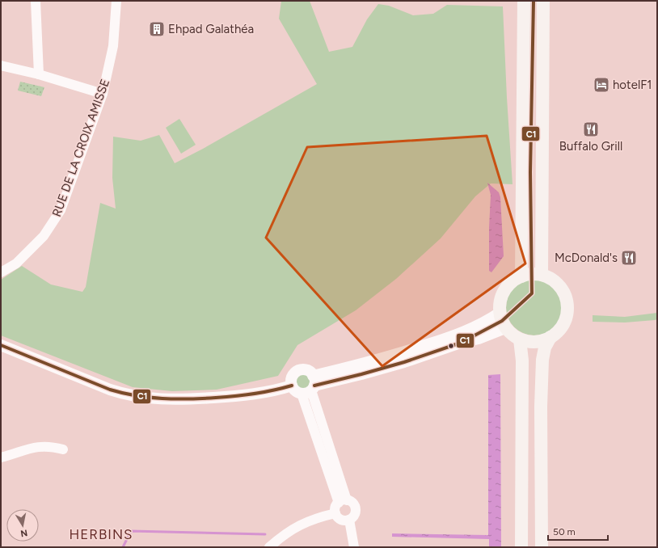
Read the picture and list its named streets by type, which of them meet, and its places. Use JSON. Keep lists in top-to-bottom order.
{
  "streets": {
    "street": ["RUE DE LA CROIX AMISSE"]
  },
  "districts": ["HERBINS"],
  "places": {
    "building": ["Ehpad Galathéa"],
    "hotel": ["hotelF1"],
    "restaurant": ["Buffalo Grill", "McDonald's"]
  },
  "lines": ["transit line C1"],
  "scale_bar": "50 m",
  "north": "bottom"
}
